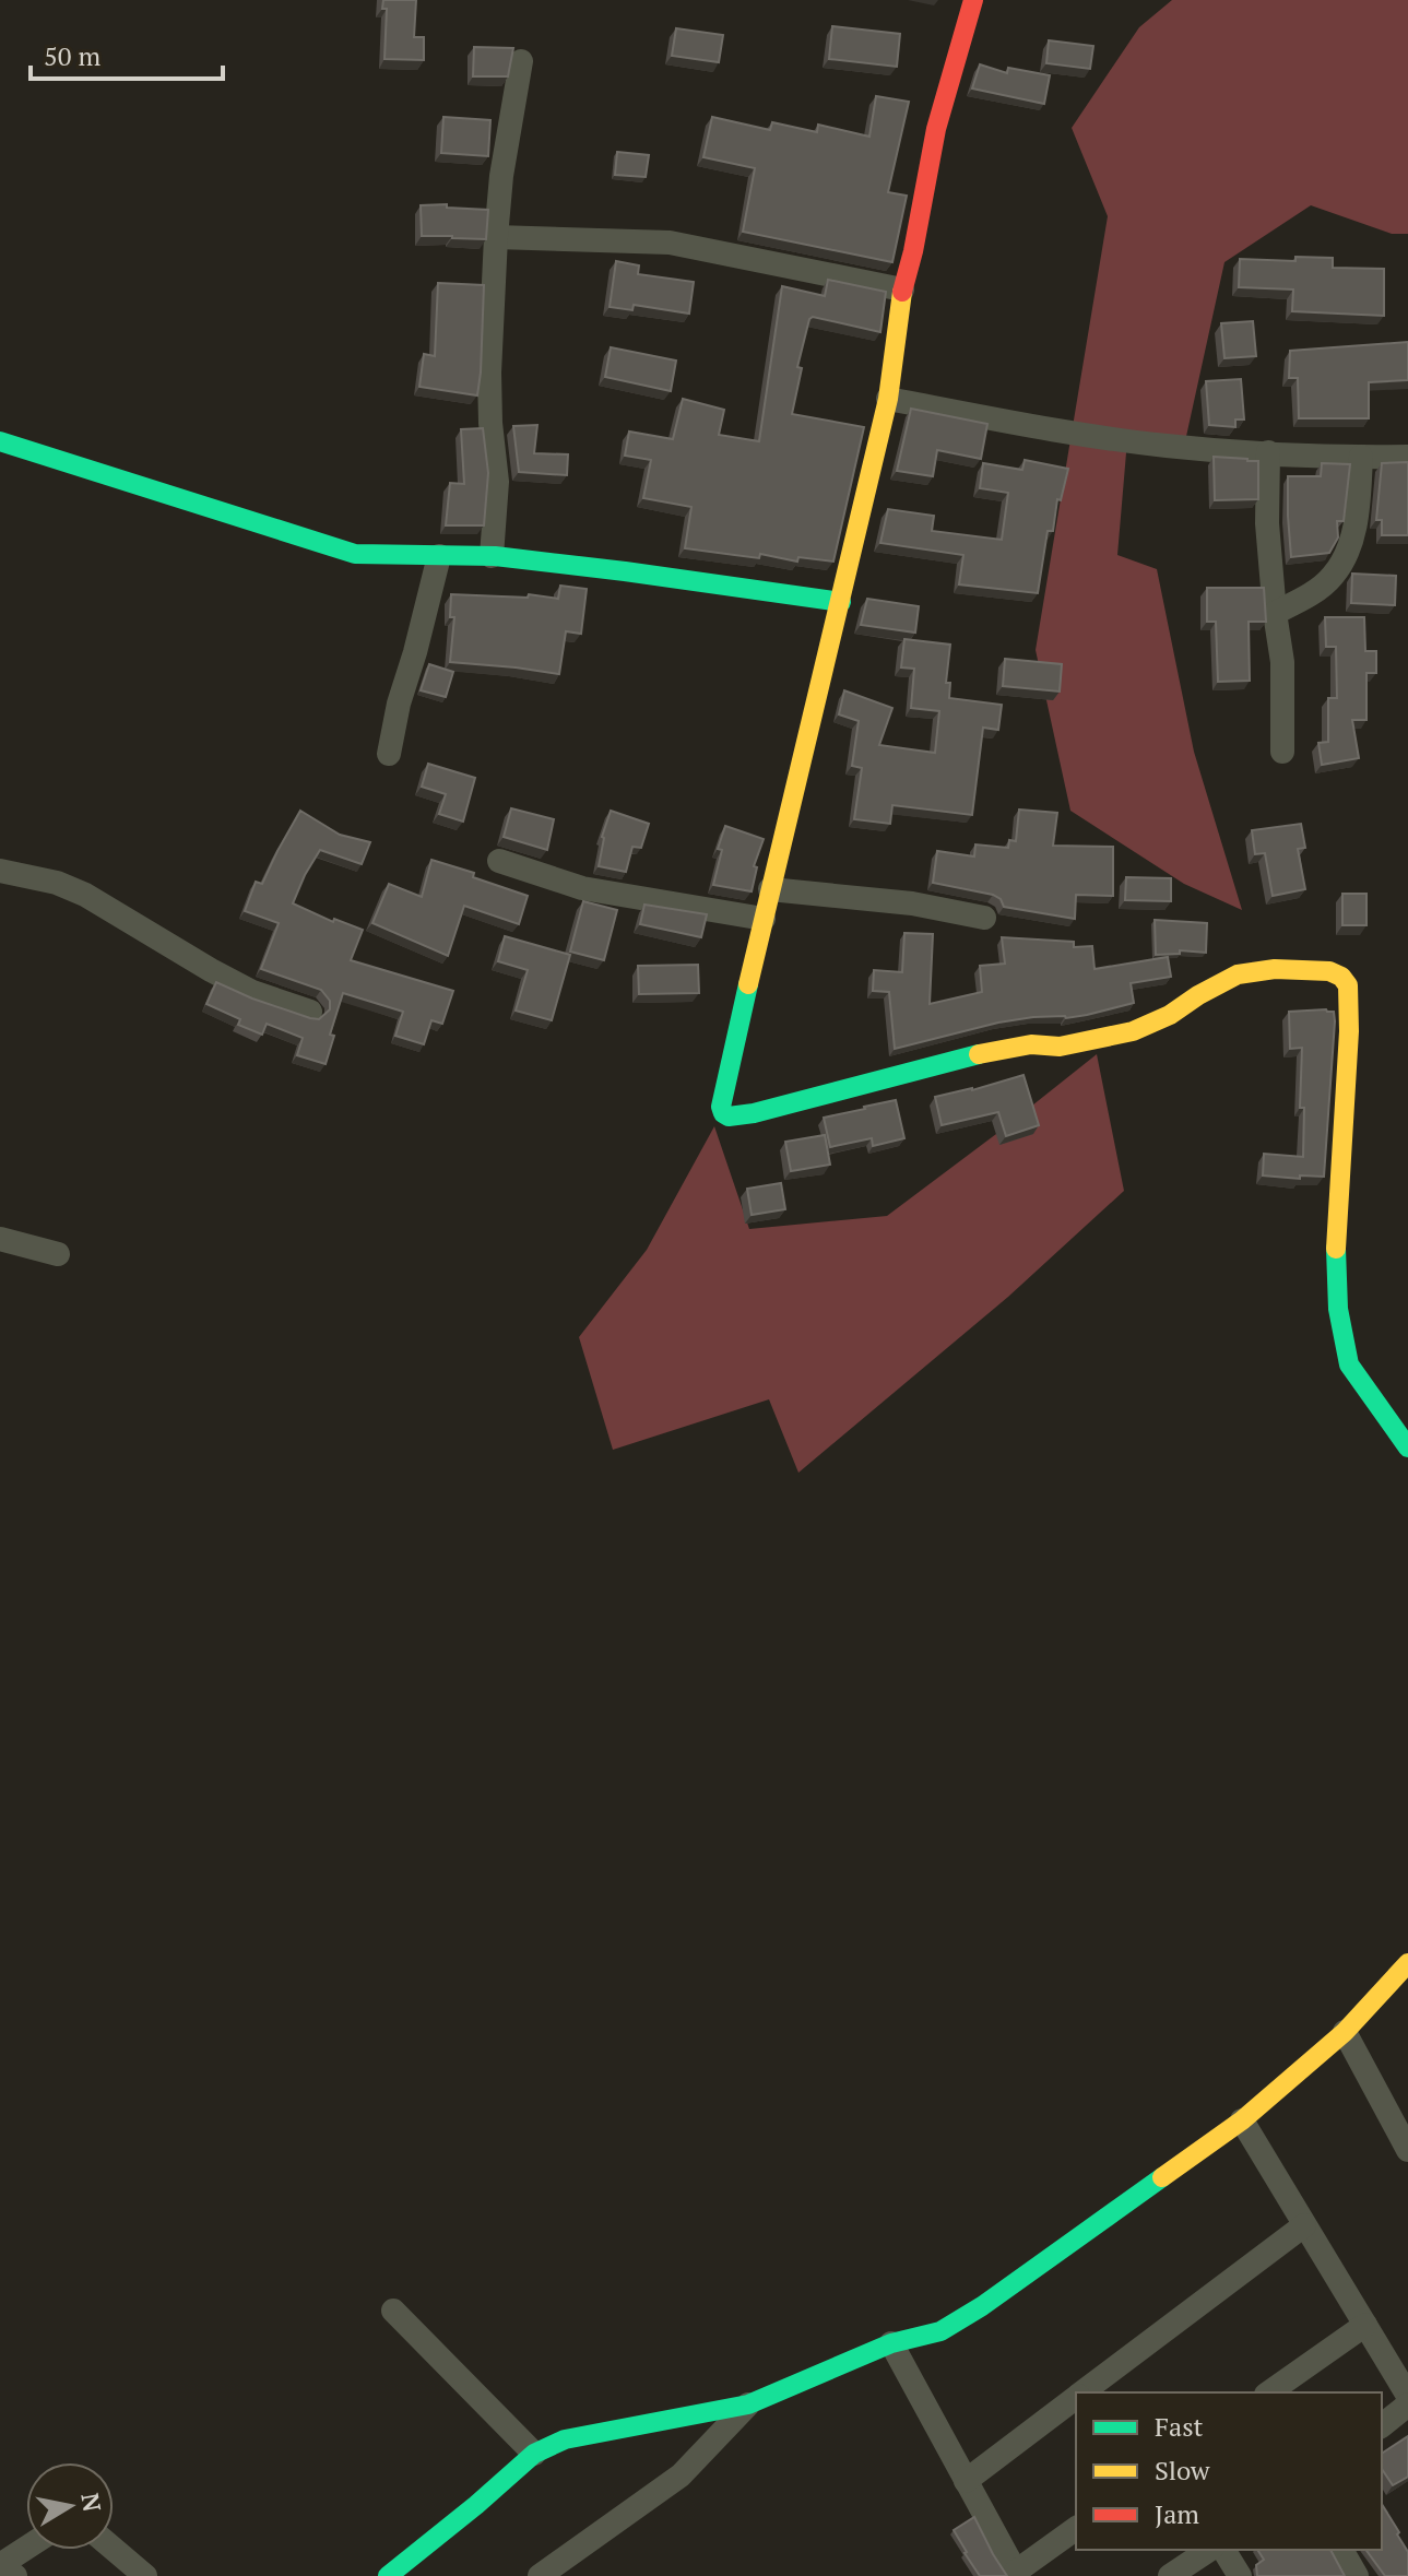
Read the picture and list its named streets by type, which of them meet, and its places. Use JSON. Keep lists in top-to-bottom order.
{
  "legend": ["Fast", "Slow", "Jam"],
  "scale_bar": "50 m",
  "north": "right"
}
